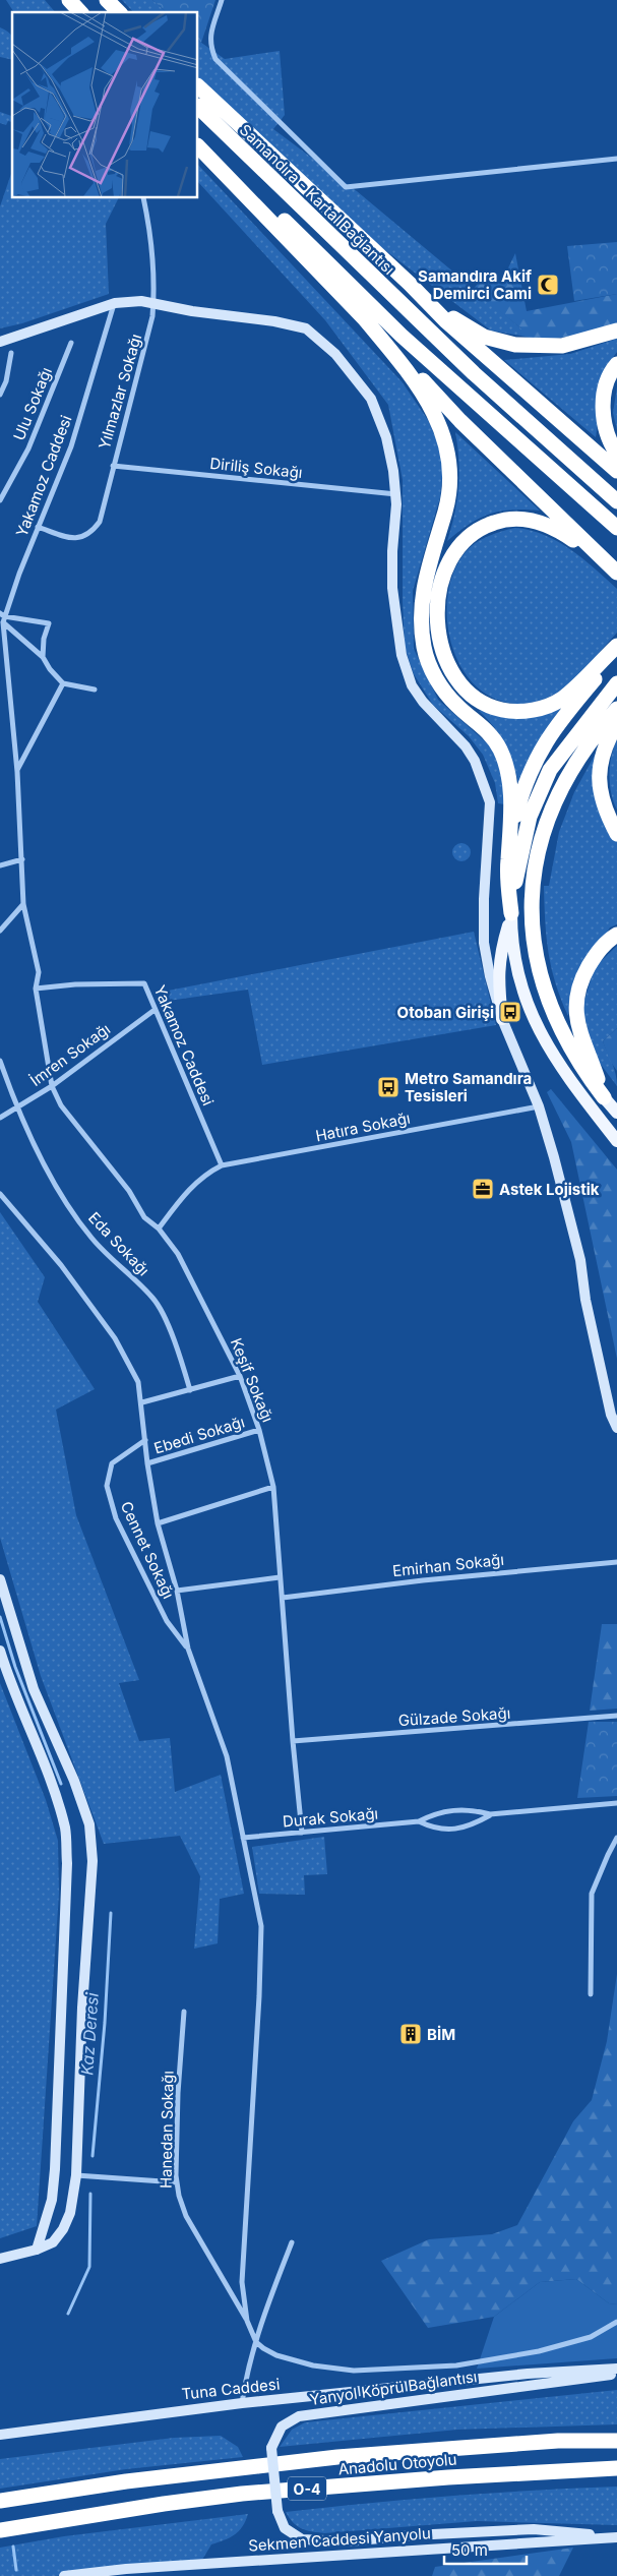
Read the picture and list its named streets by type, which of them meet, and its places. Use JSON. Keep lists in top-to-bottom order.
{
  "streets": {
    "highway": ["Samandıra - Kartal Bağlantısı", "Anadolu Otoyolu", "O-4"],
    "main road": ["Yanyol Köprü Bağlantısı", "Tuna Caddesi", "Sekmen Caddesi Yanyolu"],
    "street": [
      "Yılmazlar Sokağı",
      "Ulu Sokağı",
      "Diriliş Sokağı",
      "Yakamoz Caddesi",
      "İmren Sokağı",
      "Hatıra Sokağı",
      "Eda Sokağı",
      "Keşif Sokağı",
      "Ebedi Sokağı",
      "Cennet Sokağı",
      "Emirhan Sokağı",
      "Gülzade Sokağı",
      "Durak Sokağı",
      "Hanedan Sokağı"
    ]
  },
  "crossings": [
    ["Yılmazlar Sokağı", "Diriliş Sokağı"],
    ["Yılmazlar Sokağı", "Yakamoz Caddesi"],
    ["Yakamoz Caddesi", "İmren Sokağı"],
    ["Yakamoz Caddesi", "Hatıra Sokağı"],
    ["Yakamoz Caddesi", "Keşif Sokağı"],
    ["İmren Sokağı", "Eda Sokağı"],
    ["İmren Sokağı", "Keşif Sokağı"],
    ["Keşif Sokağı", "Ebedi Sokağı"],
    ["Keşif Sokağı", "Emirhan Sokağı"],
    ["Keşif Sokağı", "Gülzade Sokağı"],
    ["Keşif Sokağı", "Durak Sokağı"],
    ["Yanyol Köprü Bağlantısı", "Sekmen Caddesi Yanyolu"]
  ],
  "water": ["Kaz Deresi"],
  "places": {
    "mosque": ["Samandıra Akif Demirci Cami"],
    "bus stop": ["Otoban Girişi", "Metro Samandıra Tesisleri"],
    "office": ["Astek Lojistik"],
    "building": ["BİM"]
  },
  "scale_bar": "50 m"
}
